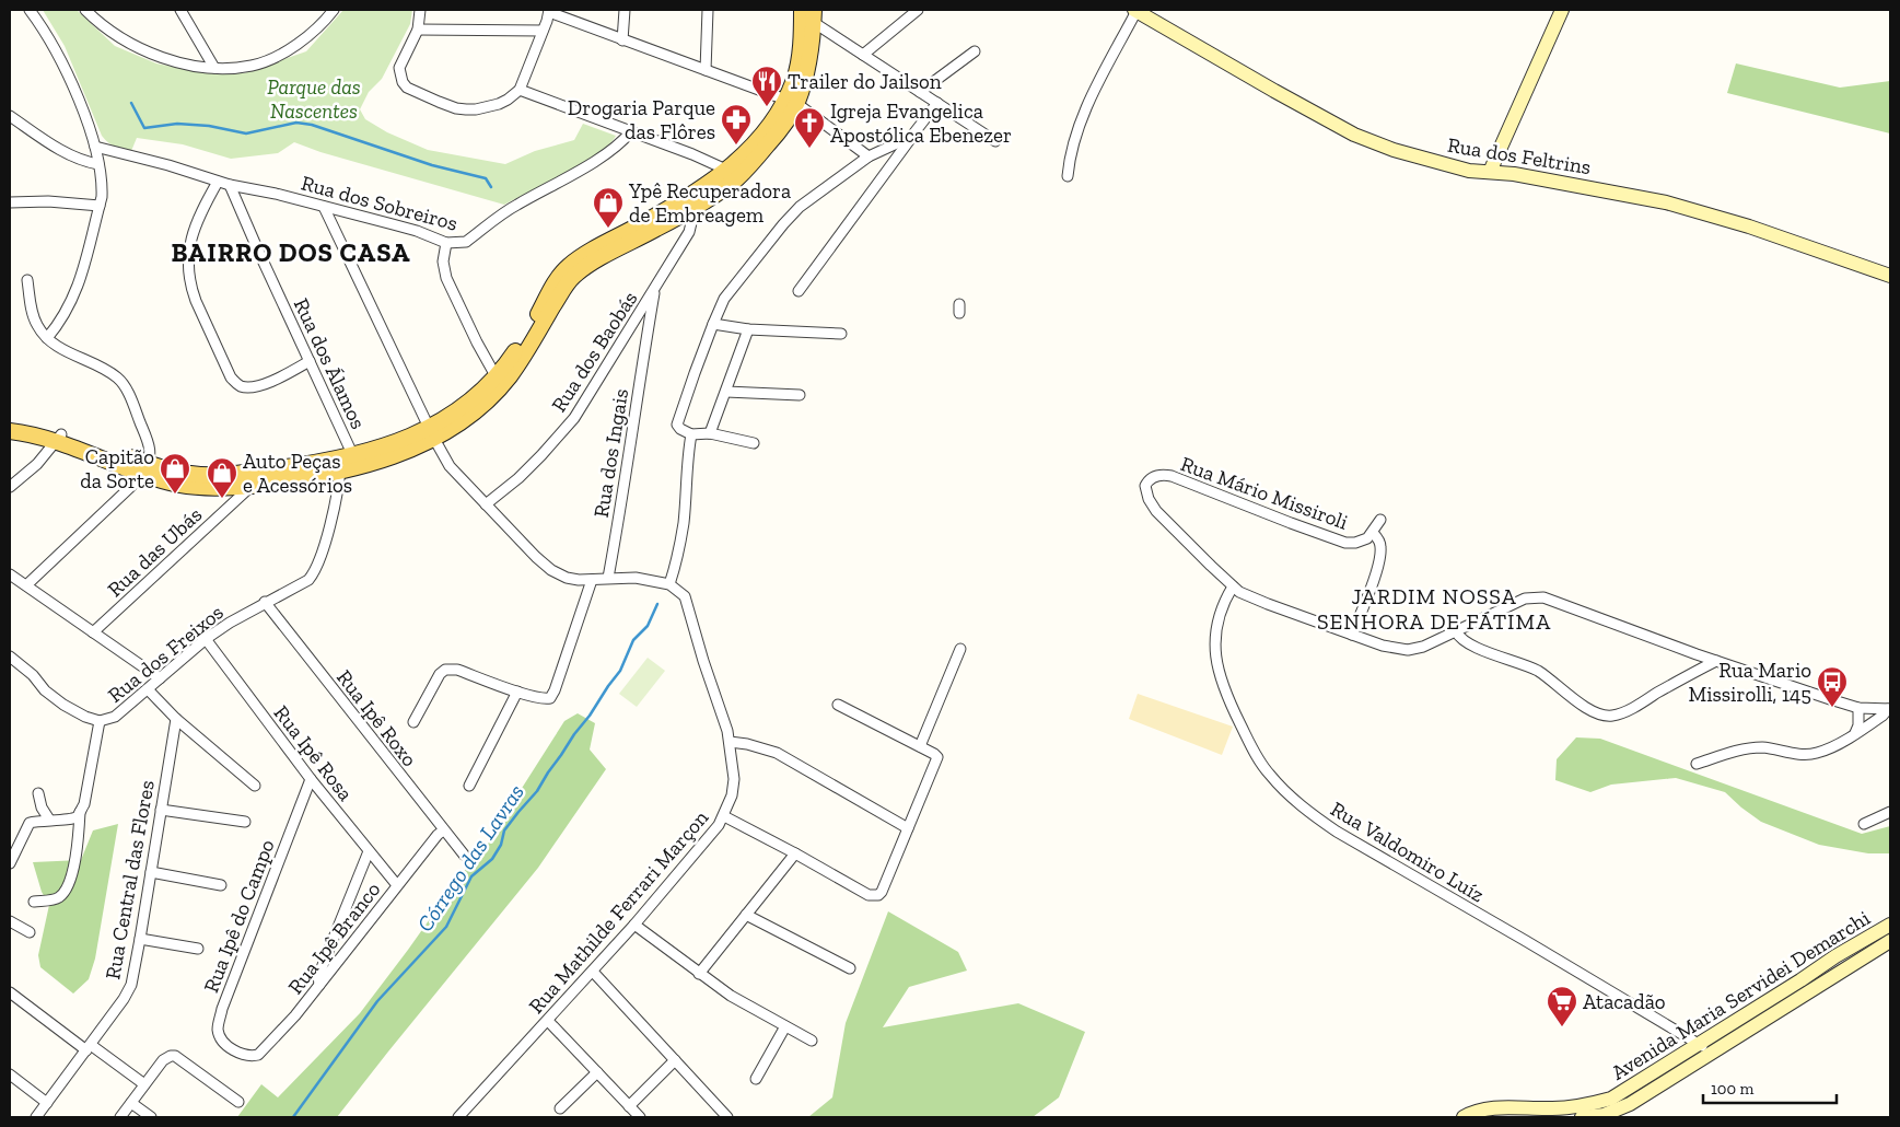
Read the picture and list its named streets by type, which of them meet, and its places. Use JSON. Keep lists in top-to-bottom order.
{
  "streets": {
    "street": [
      "Rua dos Feltrins",
      "Rua dos Sobreiros",
      "Rua dos Baobás",
      "Rua dos Álamos",
      "Rua dos Ingais",
      "Rua Mário Missiroli",
      "Rua das Ubás",
      "Rua dos Freixos",
      "Rua Ipê Roxo",
      "Rua Ipê Rosa",
      "Rua Valdomiro Luíz",
      "Rua Central das Flores",
      "Rua Mathilde Ferrari Marçon",
      "Rua Ipê do Campo",
      "Rua Ipê Branco",
      "Avenida Maria Servidei Demarchi"
    ]
  },
  "crossings": [
    ["Rua dos Sobreiros", "Rua dos Álamos"],
    ["Rua dos Baobás", "Rua dos Ingais"],
    ["Rua dos Álamos", "Rua dos Freixos"],
    ["Rua Mário Missiroli", "Rua Valdomiro Luíz"],
    ["Rua dos Freixos", "Rua Ipê Roxo"],
    ["Rua dos Freixos", "Rua Ipê Rosa"],
    ["Rua Ipê Roxo", "Rua Ipê Branco"],
    ["Rua Ipê Rosa", "Rua Ipê do Campo"],
    ["Rua Ipê Rosa", "Rua Ipê Branco"],
    ["Rua Valdomiro Luíz", "Avenida Maria Servidei Demarchi"],
    ["Rua Ipê do Campo", "Rua Ipê Branco"]
  ],
  "districts": ["BAIRRO DOS CASA", "JARDIM NOSSA SENHORA DE FÁTIMA"],
  "water": ["Córrego das Lavras"],
  "parks": ["Parque das Nascentes"],
  "places": {
    "restaurant": ["Trailer do Jailson"],
    "pharmacy": ["Drogaria Parque das Flôres"],
    "church": ["Igreja Evangelica Apostólica Ebenezer"],
    "shop": ["Ypê Recuperadora de Embreagem", "Capitão da Sorte", "Auto Peças e Acessórios"],
    "bus stop": ["Rua Mario Missirolli, 145"],
    "supermarket": ["Atacadão"]
  },
  "scale_bar": "100 m"
}
